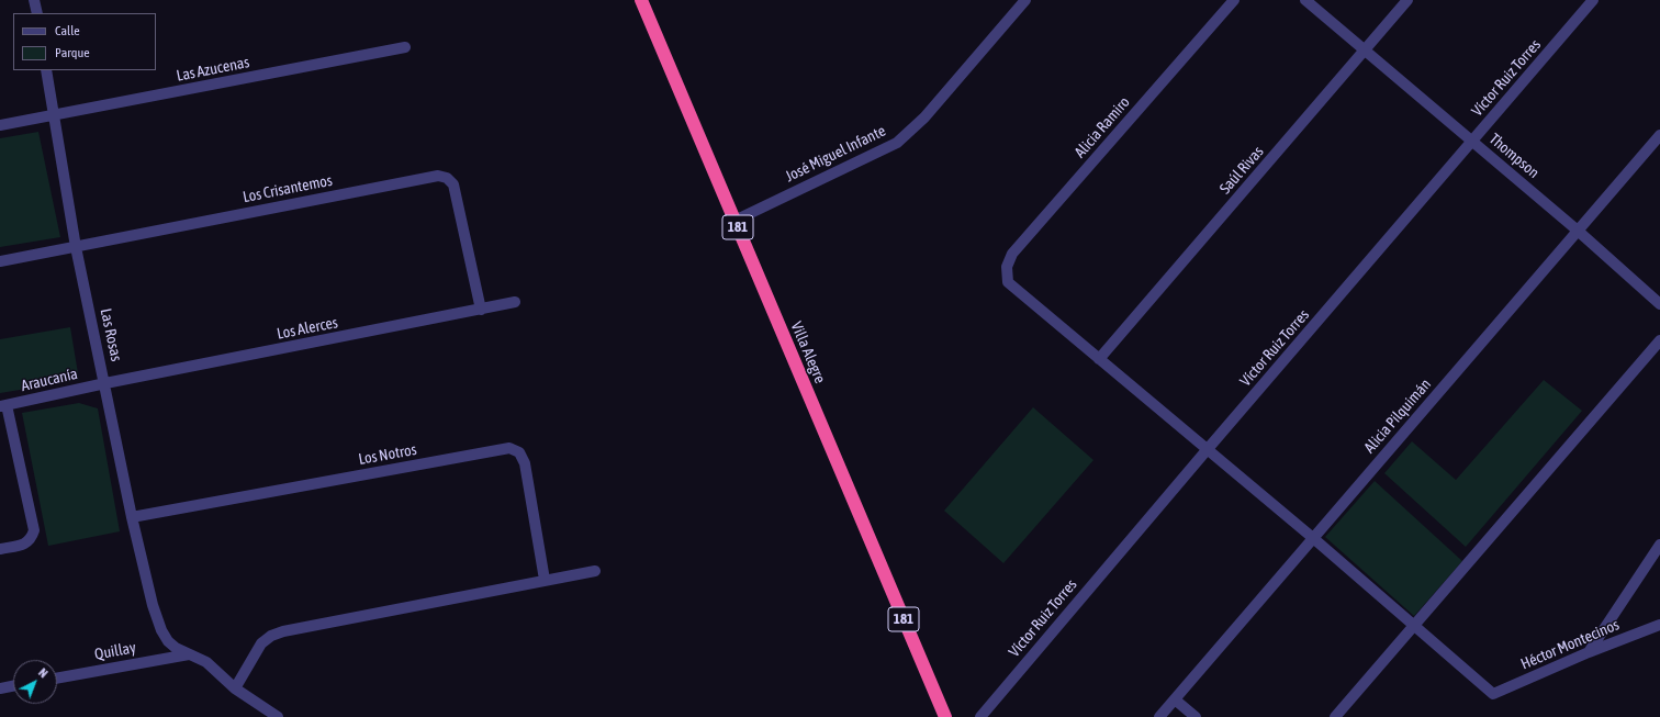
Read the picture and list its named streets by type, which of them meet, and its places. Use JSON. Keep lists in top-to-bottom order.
{
  "streets": {
    "highway": ["181", "Villa Alegre"],
    "street": [
      "Las Azucenas",
      "Víctor Ruiz Torres",
      "Alicia Ramiro",
      "José Miguel Infante",
      "Thompson",
      "Saúl Rivas",
      "Los Crisantemos",
      "Los Alerces",
      "Las Rosas",
      "Araucanía",
      "Alicia Pilquimán",
      "Los Notros",
      "Héctor Montecinos",
      "Quillay"
    ]
  },
  "crossings": [
    ["Las Azucenas", "Las Rosas"],
    ["Víctor Ruiz Torres", "Thompson"],
    ["Alicia Ramiro", "Saúl Rivas"],
    ["José Miguel Infante", "Villa Alegre"],
    ["Thompson", "Saúl Rivas"],
    ["Thompson", "Alicia Pilquimán"],
    ["Los Crisantemos", "Los Alerces"],
    ["Los Crisantemos", "Las Rosas"],
    ["Los Alerces", "Las Rosas"],
    ["Los Alerces", "Araucanía"],
    ["Las Rosas", "Araucanía"],
    ["Las Rosas", "Los Notros"],
    ["Las Rosas", "Quillay"]
  ],
  "legend": ["Calle", "Parque"],
  "north": "top right"
}
